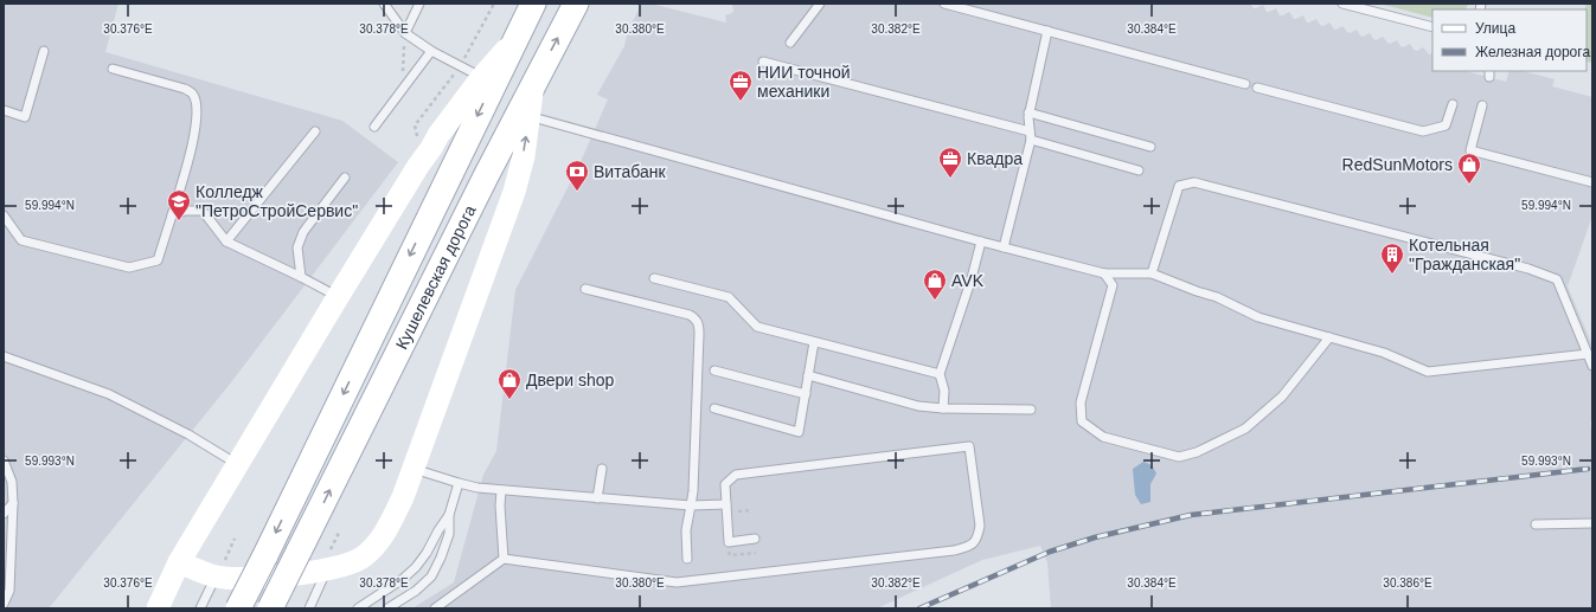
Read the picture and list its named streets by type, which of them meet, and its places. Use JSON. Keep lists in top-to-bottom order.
{
  "streets": {
    "main road": ["Кушелевская дорога"]
  },
  "places": {
    "office": ["НИИ точной механики", "Квадра"],
    "shop": ["RedSunMotors", "AVK", "Двери shop"],
    "bank": ["Витабанк"],
    "school or university": ["Колледж \"ПетроСтройСервис\""],
    "building": ["Котельная \"Гражданская\""]
  },
  "legend": ["Улица", "Железная дорога"],
  "coordinates": [
    "30.376°E",
    "30.378°E",
    "30.380°E",
    "30.382°E",
    "30.384°E",
    "59.994°N",
    "59.993°N",
    "30.386°E"
  ]
}
